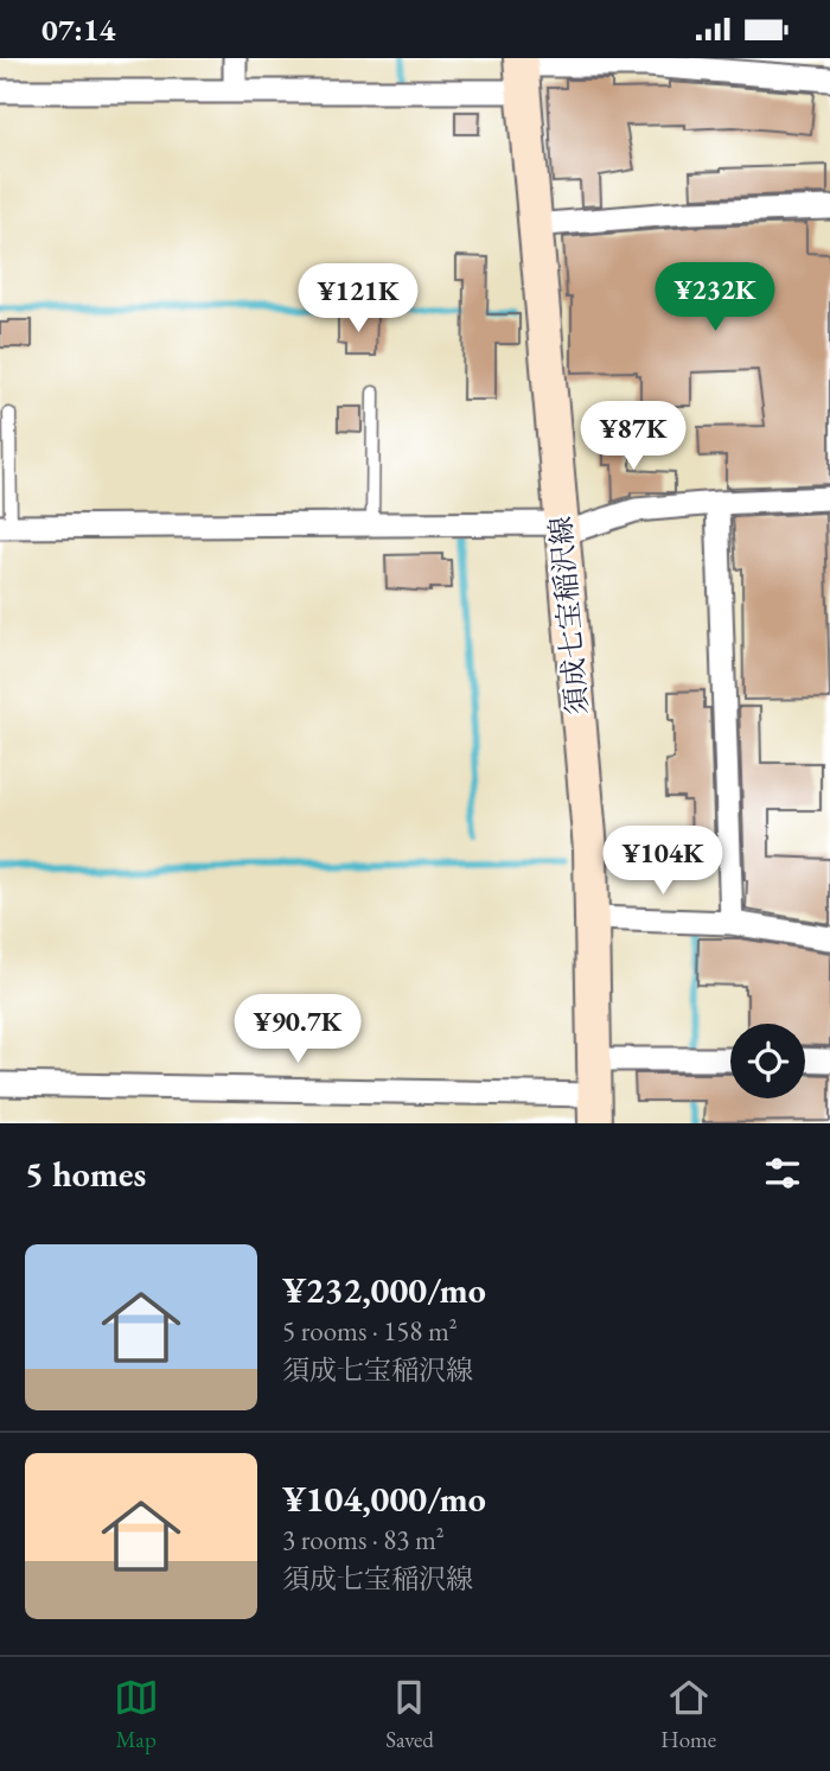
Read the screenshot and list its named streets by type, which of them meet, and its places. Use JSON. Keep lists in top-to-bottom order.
{
  "streets": {
    "main road": ["須成七宝稲沢線"]
  },
  "page": {
    "status": "07:14",
    "price": [
      "¥232K",
      "¥121K",
      "¥87K",
      "¥104K",
      "¥90.7K"
    ],
    "heading": "5 homes",
    "list": [
      {
        "name": "¥232,000/mo",
        "note": "5 rooms · 158 m² · 須成七宝稲沢線"
      },
      {
        "name": "¥104,000/mo",
        "note": "3 rooms · 83 m² · 須成七宝稲沢線"
      }
    ],
    "tabs": ["Map", "Saved", "Home"]
  }
}
